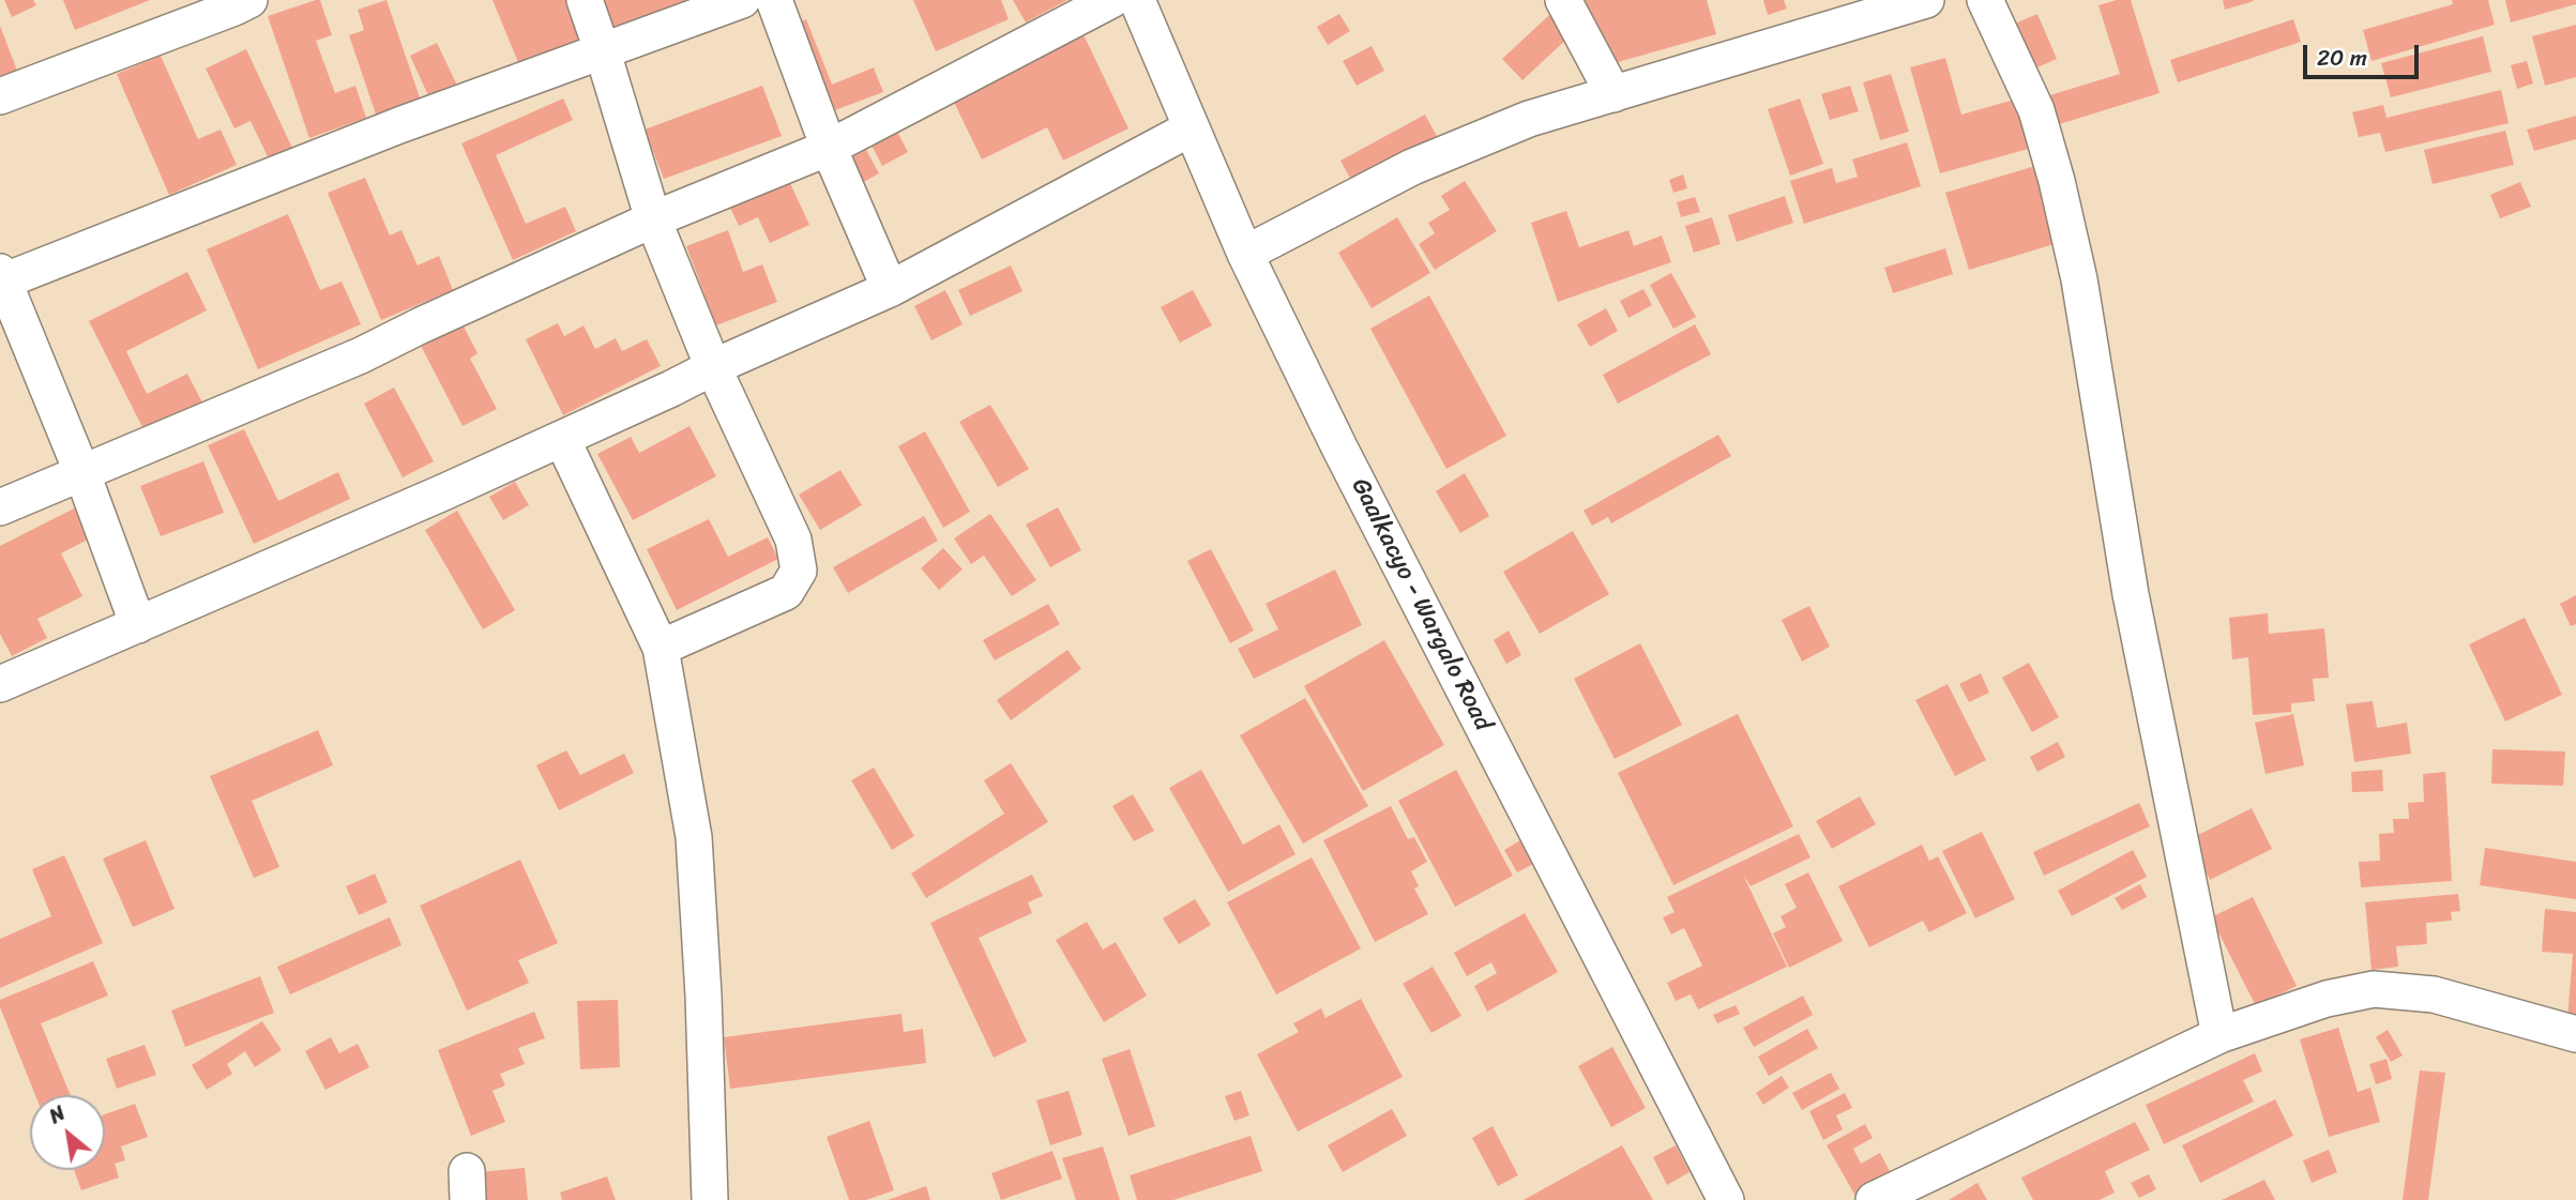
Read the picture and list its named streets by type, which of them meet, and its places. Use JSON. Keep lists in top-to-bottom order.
{
  "streets": {
    "street": ["Gaalkacyo - Wargalo Road"]
  },
  "scale_bar": "20 m",
  "north": "top left"
}
